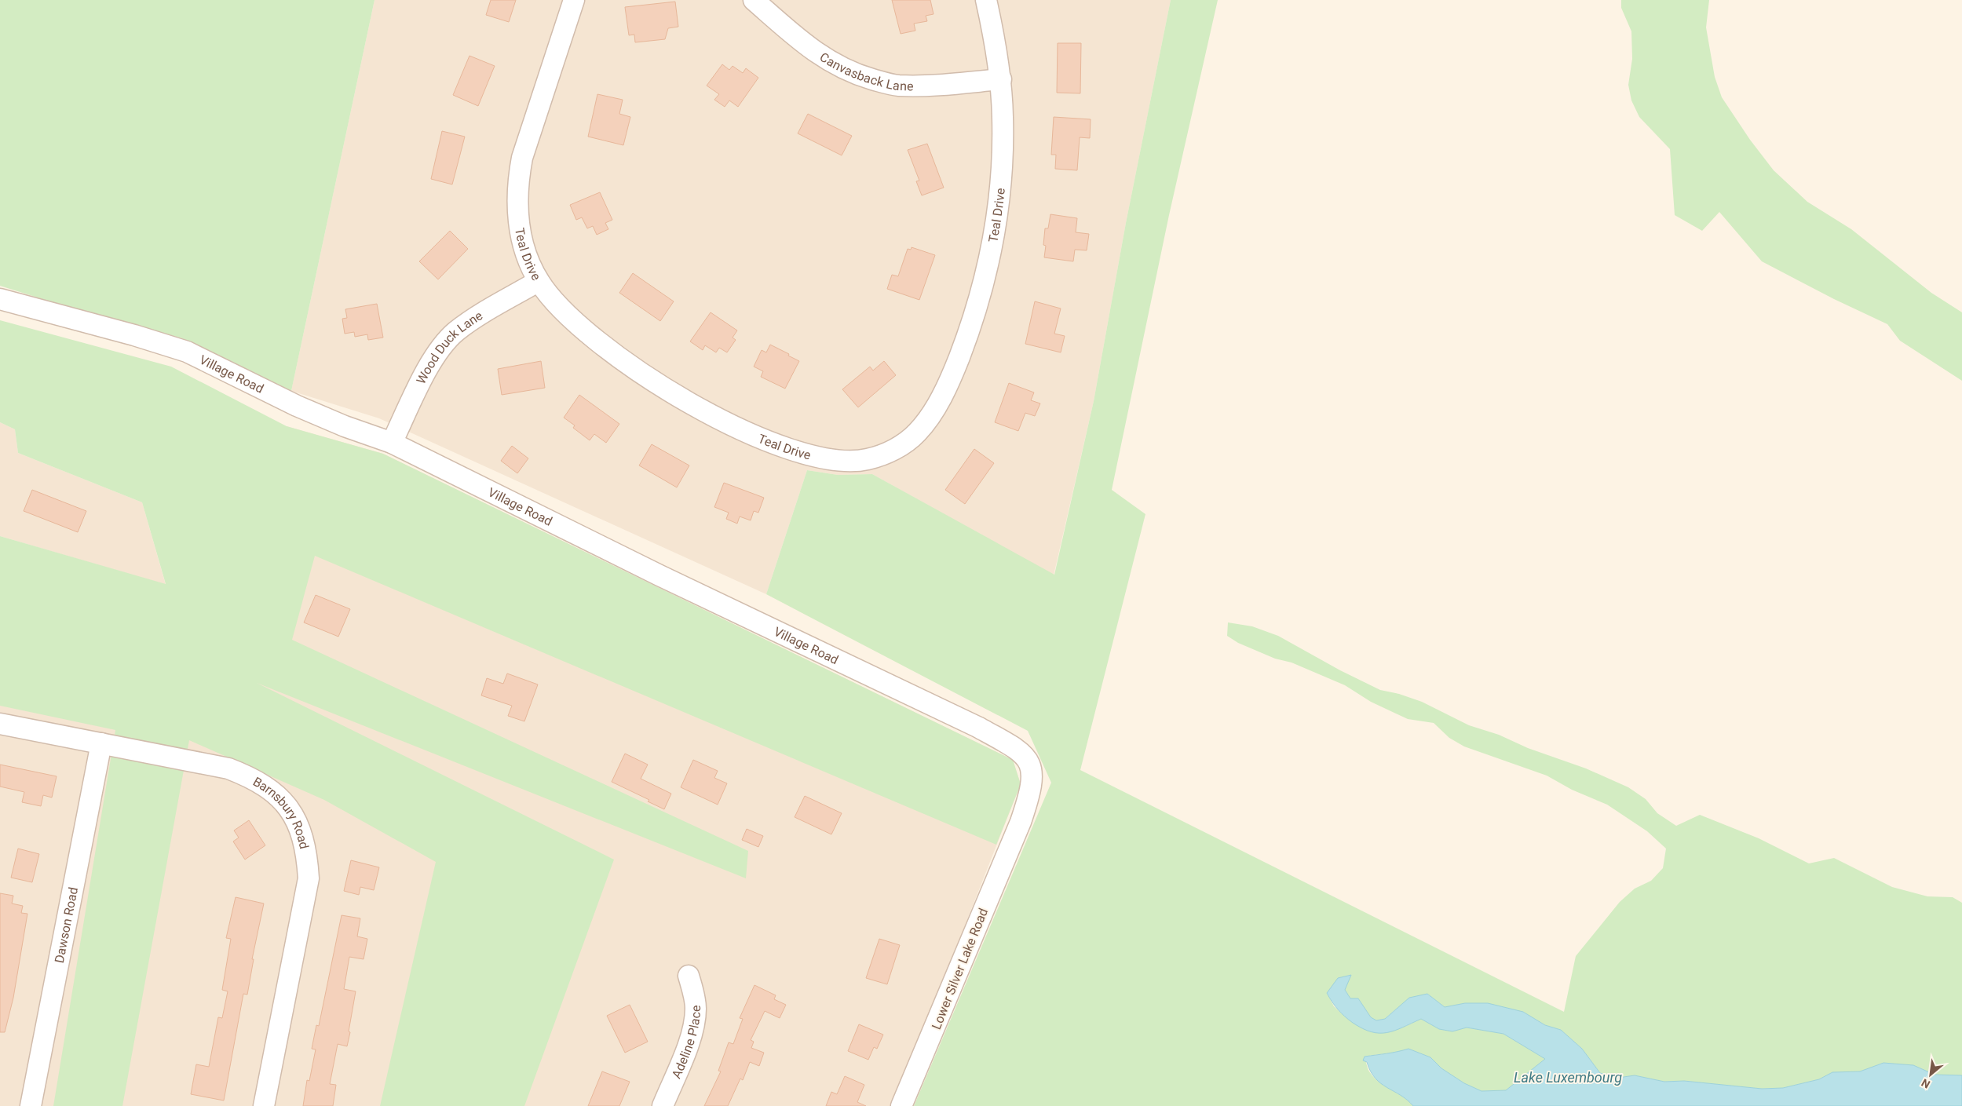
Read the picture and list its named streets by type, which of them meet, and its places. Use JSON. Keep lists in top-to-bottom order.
{
  "streets": {
    "street": [
      "Canvasback Lane",
      "Teal Drive",
      "Wood Duck Lane",
      "Village Road",
      "Barnsbury Road",
      "Dawson Road",
      "Lower Silver Lake Road",
      "Adeline Place"
    ]
  },
  "crossings": [
    ["Canvasback Lane", "Teal Drive"],
    ["Teal Drive", "Wood Duck Lane"],
    ["Wood Duck Lane", "Village Road"],
    ["Village Road", "Lower Silver Lake Road"],
    ["Barnsbury Road", "Dawson Road"]
  ],
  "water": ["Lake Luxembourg"],
  "north": "bottom left"
}
